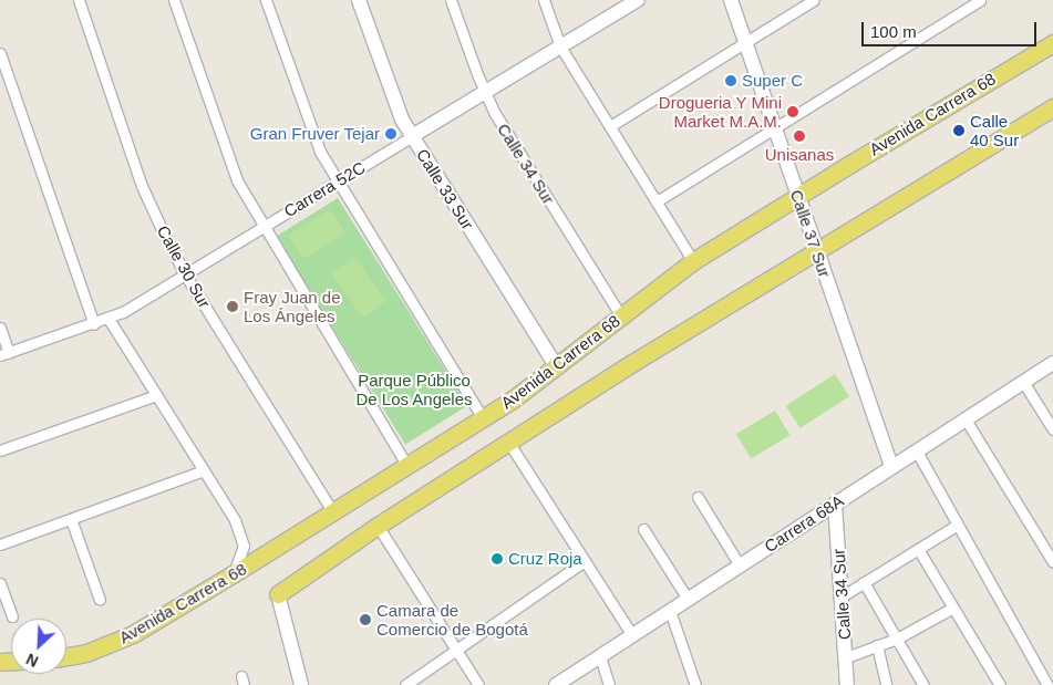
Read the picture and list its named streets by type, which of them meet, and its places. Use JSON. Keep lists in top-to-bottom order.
{
  "streets": {
    "main road": ["Avenida Carrera 68"],
    "street": [
      "Calle 34 Sur",
      "Carrera 52C",
      "Calle 33 Sur",
      "Calle 37 Sur",
      "Calle 30 Sur",
      "Carrera 68A"
    ]
  },
  "crossings": [
    ["Avenida Carrera 68", "Calle 34 Sur"],
    ["Avenida Carrera 68", "Calle 33 Sur"],
    ["Avenida Carrera 68", "Calle 37 Sur"],
    ["Avenida Carrera 68", "Calle 30 Sur"],
    ["Calle 34 Sur", "Carrera 52C"],
    ["Calle 34 Sur", "Carrera 68A"],
    ["Carrera 52C", "Calle 33 Sur"],
    ["Carrera 52C", "Calle 30 Sur"],
    ["Calle 37 Sur", "Carrera 68A"]
  ],
  "parks": ["Parque Público De Los Angeles"],
  "places": [
    "Super C",
    "Drogueria Y Mini Market M.A.M.",
    "Calle 40 Sur",
    "Gran Fruver Tejar",
    "Unisanas",
    "Fray Juan de Los Ángeles",
    "Cruz Roja",
    "Camara de Comercio de Bogotá"
  ],
  "scale_bar": "100 m",
  "north": "bottom left"
}
